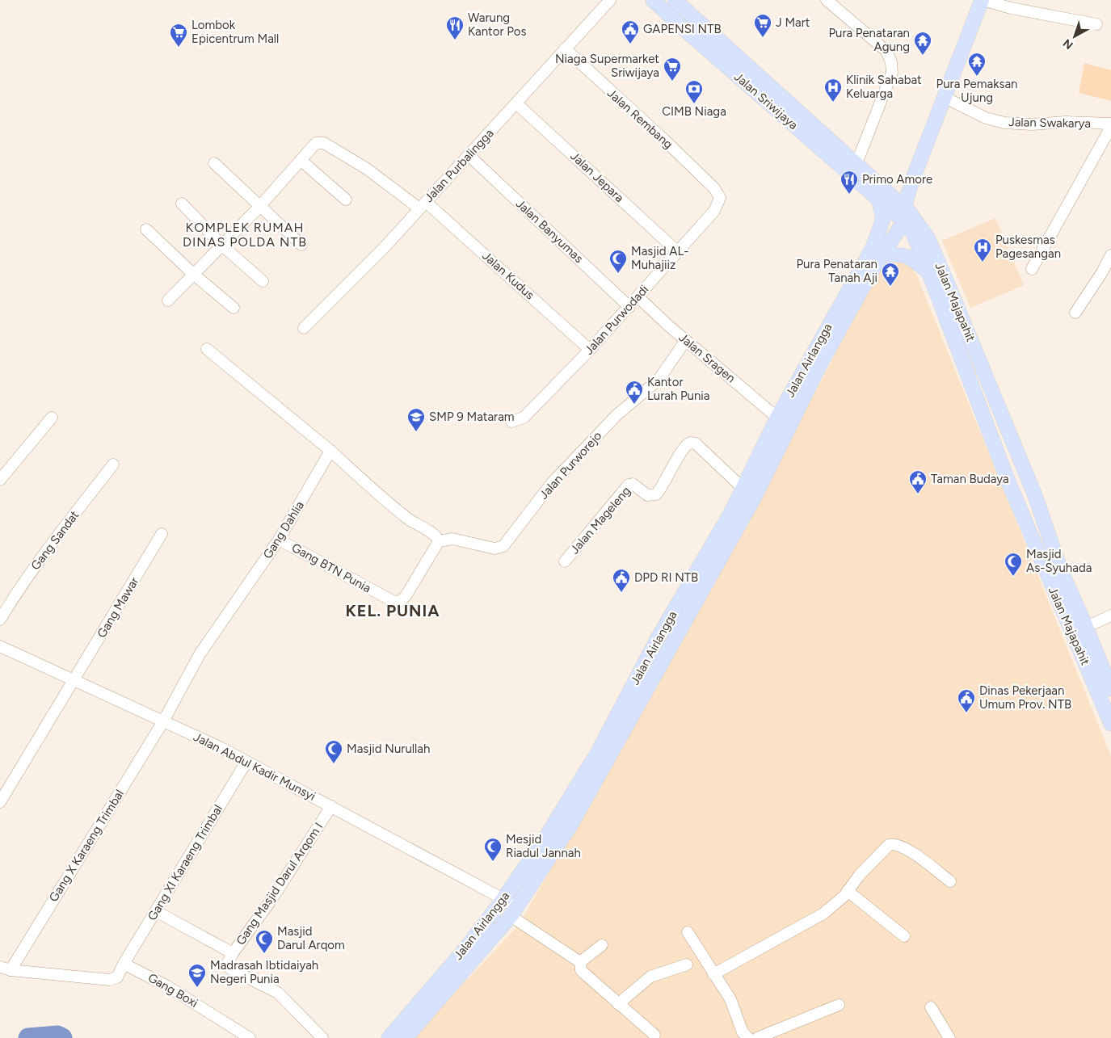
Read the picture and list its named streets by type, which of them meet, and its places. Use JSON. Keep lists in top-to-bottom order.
{
  "streets": {
    "main road": ["Jalan Sriwijaya", "Jalan Majapahit", "Jalan Airlangga"],
    "street": [
      "Jalan Rembang",
      "Jalan Swakarya",
      "Jalan Purbalingga",
      "Jalan Jepara",
      "Jalan Banyumas",
      "Jalan Kudus",
      "Jalan Purwodadi",
      "Jalan Sragen",
      "Jalan Purworejo",
      "Jalan Mageleng",
      "Gang Dahlia",
      "Gang Sandat",
      "Gang BTN Punia",
      "Gang Mawar",
      "Jalan Abdul Kadir Munsyi",
      "Gang X Karaeng Trimbal",
      "Gang XI Karaeng Trimbal",
      "Gang Masjid Darul Arqom I",
      "Gang Boxi"
    ]
  },
  "crossings": [
    ["Jalan Sriwijaya", "Jalan Majapahit"],
    ["Jalan Sriwijaya", "Jalan Airlangga"],
    ["Jalan Rembang", "Jalan Purbalingga"],
    ["Jalan Rembang", "Jalan Purwodadi"],
    ["Jalan Purbalingga", "Jalan Jepara"],
    ["Jalan Purbalingga", "Jalan Banyumas"],
    ["Jalan Purbalingga", "Jalan Kudus"],
    ["Jalan Jepara", "Jalan Purwodadi"],
    ["Jalan Banyumas", "Jalan Purwodadi"],
    ["Jalan Kudus", "Jalan Purwodadi"],
    ["Jalan Majapahit", "Jalan Airlangga"],
    ["Jalan Purwodadi", "Jalan Sragen"],
    ["Jalan Sragen", "Jalan Airlangga"],
    ["Jalan Sragen", "Jalan Purworejo"],
    ["Jalan Airlangga", "Jalan Mageleng"],
    ["Jalan Airlangga", "Jalan Abdul Kadir Munsyi"],
    ["Jalan Purworejo", "Gang BTN Punia"],
    ["Gang Dahlia", "Gang BTN Punia"],
    ["Gang Dahlia", "Jalan Abdul Kadir Munsyi"],
    ["Gang Dahlia", "Gang X Karaeng Trimbal"],
    ["Gang Mawar", "Jalan Abdul Kadir Munsyi"],
    ["Jalan Abdul Kadir Munsyi", "Gang X Karaeng Trimbal"],
    ["Jalan Abdul Kadir Munsyi", "Gang XI Karaeng Trimbal"],
    ["Jalan Abdul Kadir Munsyi", "Gang Masjid Darul Arqom I"],
    ["Gang XI Karaeng Trimbal", "Gang Boxi"]
  ],
  "districts": ["KOMPLEK RUMAH DINAS POLDA NTB", "KEL. PUNIA"],
  "places": {
    "supermarket": ["J Mart", "Lombok Epicentrum Mall", "Niaga Supermarket Sriwijaya"],
    "restaurant": ["Warung Kantor Pos", "Primo Amore"],
    "public building": [
      "GAPENSI NTB",
      "Kantor Lurah Punia",
      "Taman Budaya",
      "DPD RI NTB",
      "Dinas Pekerjaan Umum Prov. NTB"
    ],
    "temple": ["Pura Penataran Agung", "Pura Pemaksan Ujung", "Pura Penataran Tanah Aji"],
    "hospital": ["Klinik Sahabat Keluarga", "Puskesmas Pagesangan"],
    "bank": ["CIMB Niaga"],
    "mosque": [
      "Masjid AL- Muhajiiz",
      "Masjid As-Syuhada",
      "Masjid Nurullah",
      "Mesjid Riadul Jannah",
      "Masjid Darul Arqom"
    ],
    "school or university": ["SMP 9 Mataram", "Madrasah Ibtidaiyah Negeri Punia"]
  },
  "north": "bottom left"
}
